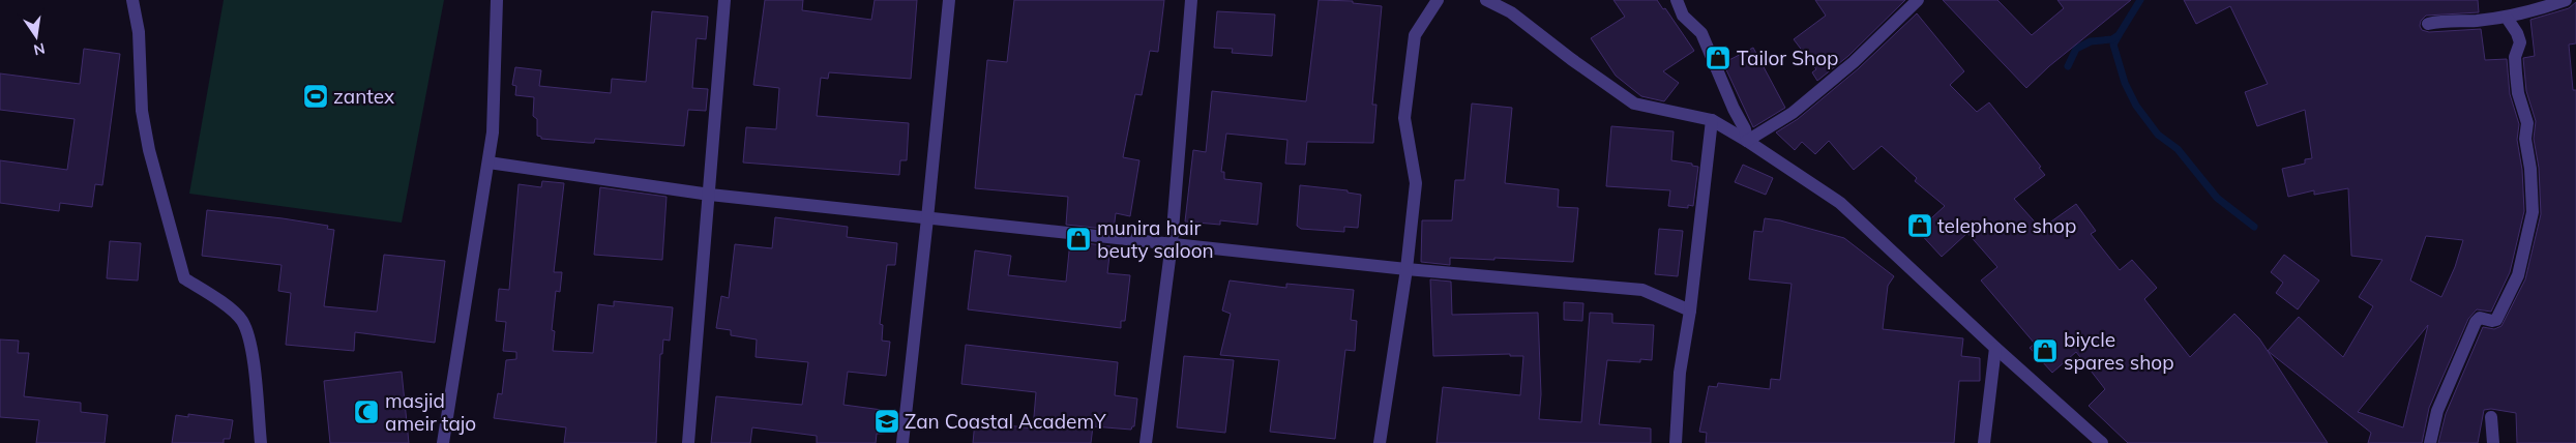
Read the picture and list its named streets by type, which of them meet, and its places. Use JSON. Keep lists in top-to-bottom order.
{
  "places": {
    "shop": [
      "Tailor Shop",
      "telephone shop",
      "munira hair beuty saloon",
      "biycle spares shop"
    ],
    "sports": ["zantex"],
    "mosque": ["masjid ameir tajo"],
    "school or university": ["Zan Coastal AcademY"]
  },
  "north": "bottom"
}
